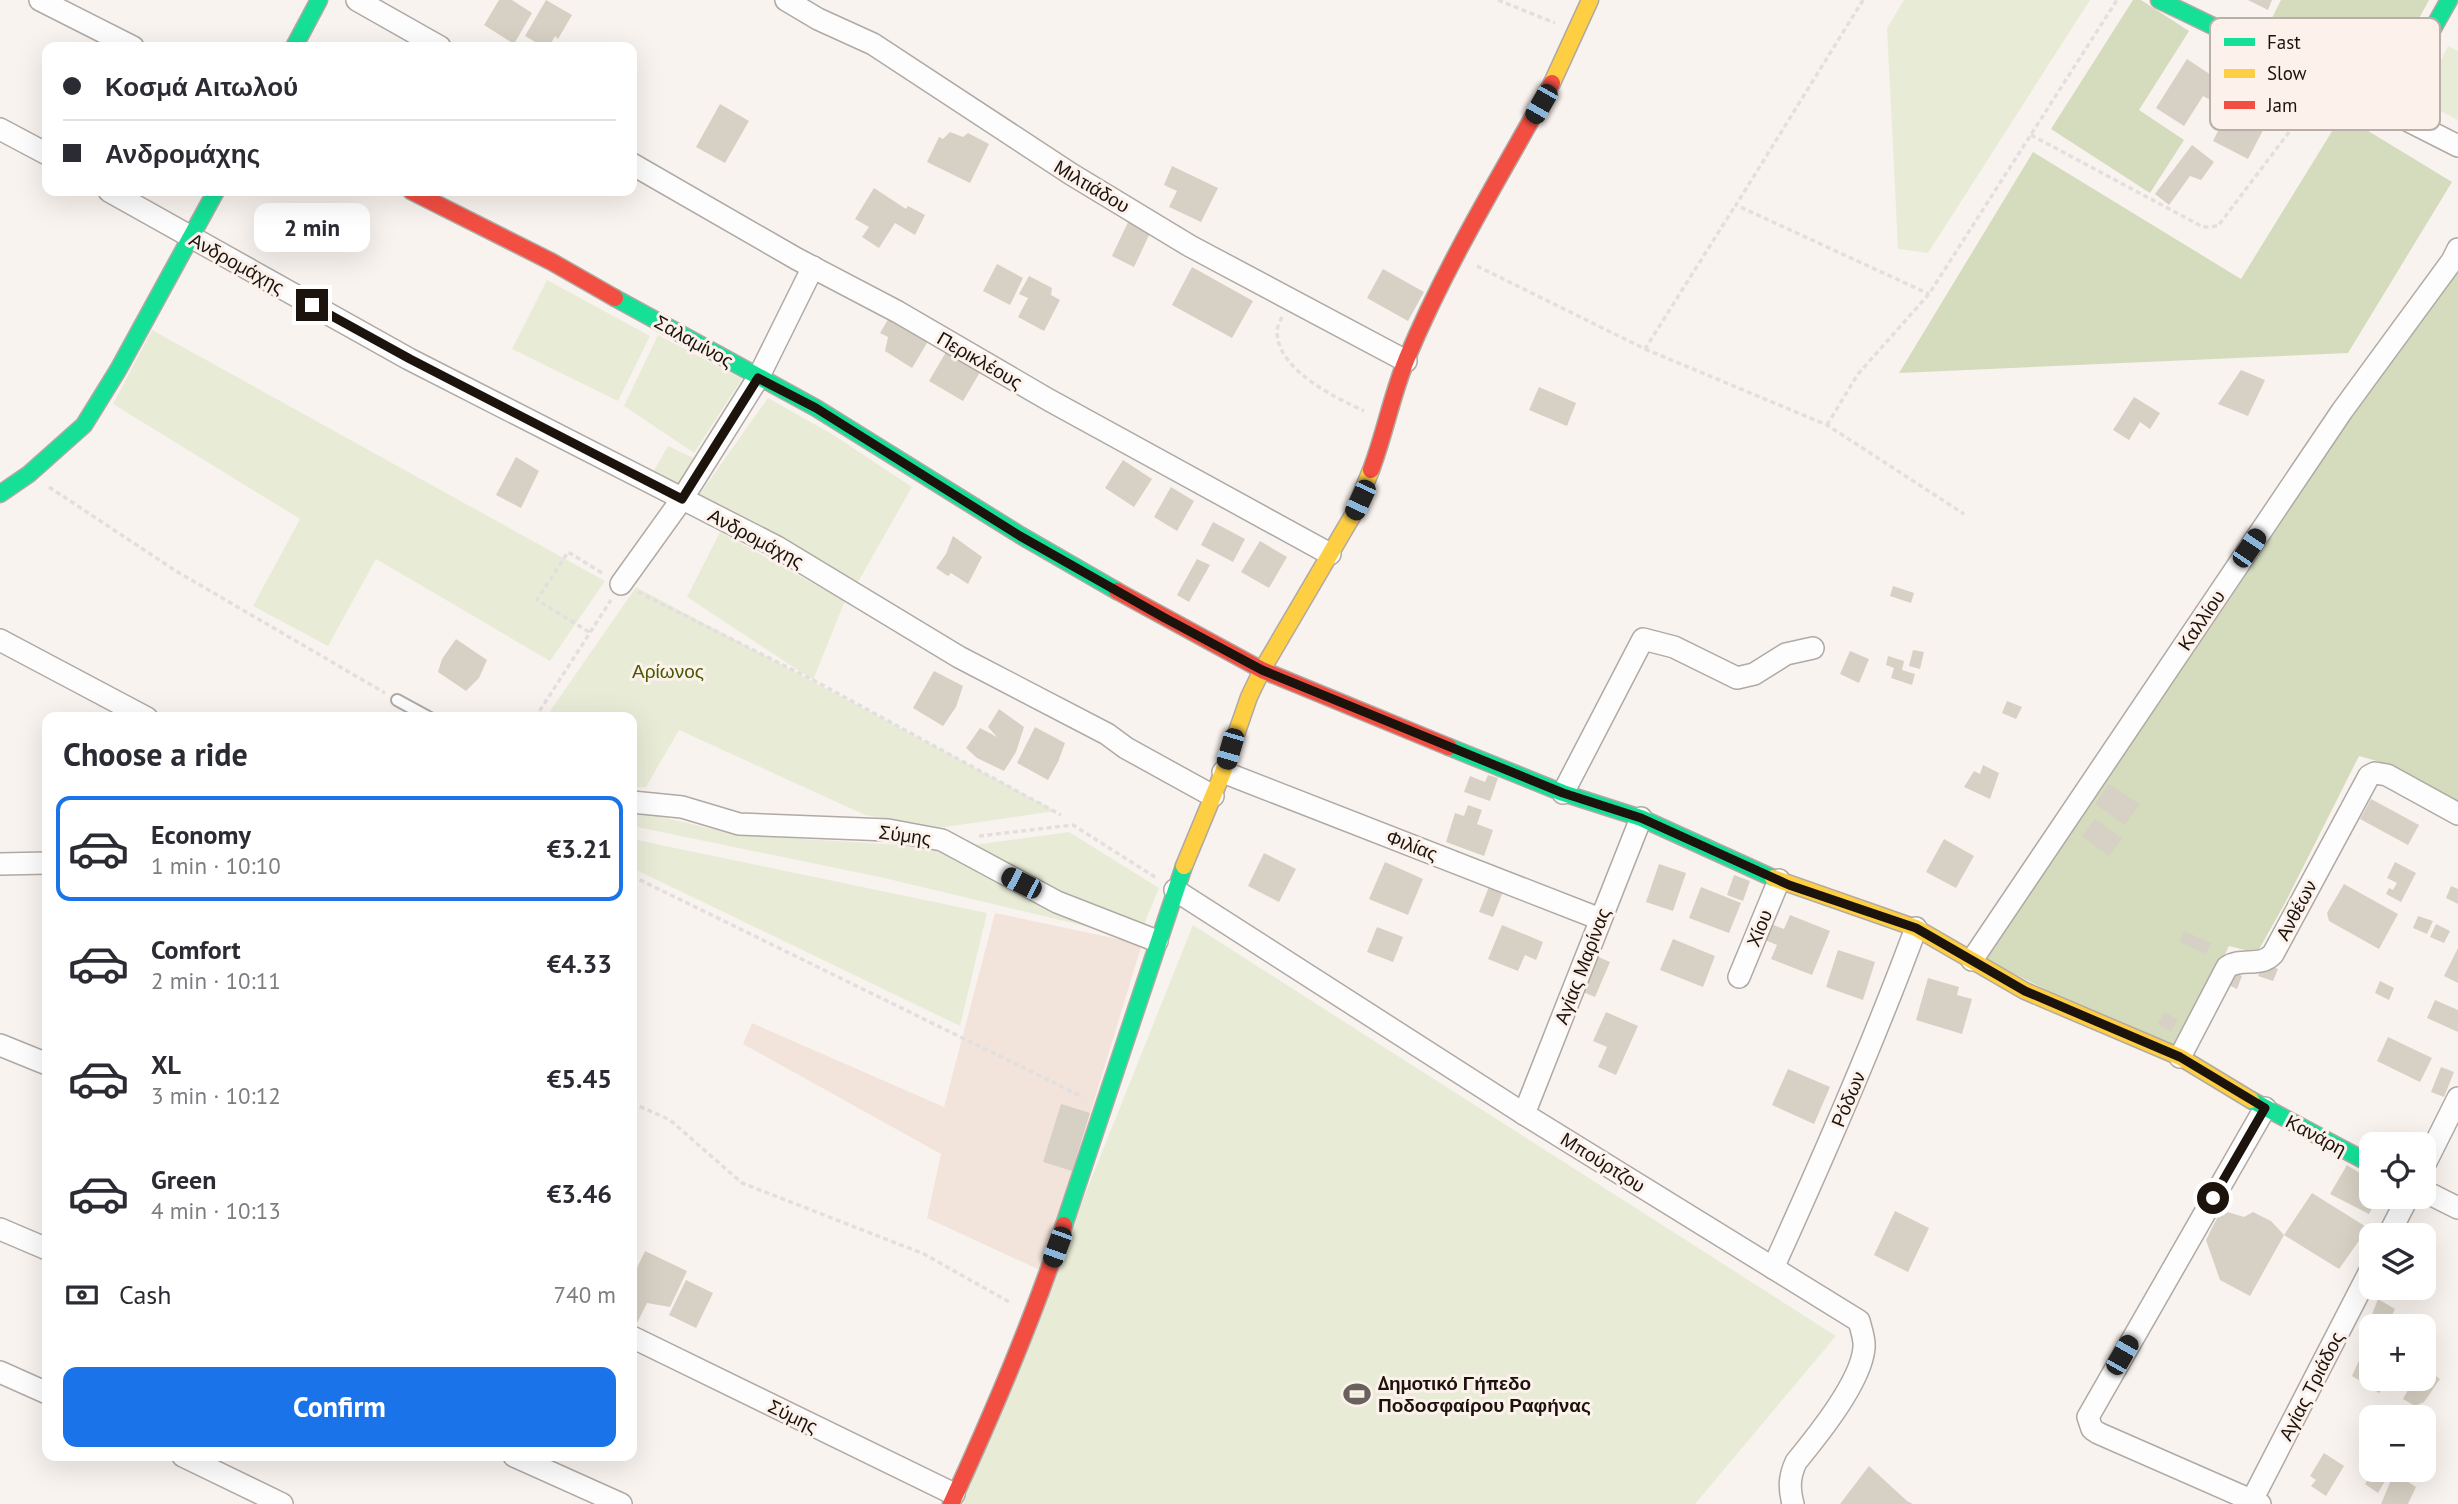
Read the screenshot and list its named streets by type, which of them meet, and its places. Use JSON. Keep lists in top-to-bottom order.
{
  "streets": {
    "street": [
      "Μιλτιάδου",
      "Ανδρομάχης",
      "Σαλαμίνος",
      "Περικλέους",
      "Καλλίου",
      "Σύμης",
      "Φιλίας",
      "Ανθέων",
      "Χίου",
      "Αγίας Μαρίνας",
      "Ρόδων",
      "Κανάρη",
      "Μπούρτζου",
      "Αγίας Τριάδος"
    ]
  },
  "crossings": [
    ["Σαλαμίνος", "Κανάρη"],
    ["Καλλίου", "Κανάρη"],
    ["Φιλίας", "Αγίας Μαρίνας"],
    ["Ανθέων", "Κανάρη"],
    ["Χίου", "Κανάρη"],
    ["Αγίας Μαρίνας", "Κανάρη"],
    ["Αγίας Μαρίνας", "Μπούρτζου"],
    ["Ρόδων", "Κανάρη"],
    ["Ρόδων", "Μπούρτζου"]
  ],
  "parks": ["Αρίωνος"],
  "places": {
    "sports": ["Δημοτικό Γήπεδο Ποδοσφαίρου Ραφήνας"]
  },
  "legend": ["Fast", "Slow", "Jam"],
  "page": {
    "banner": ["Κοσμά Αιτωλού", "Ανδρομάχης"],
    "bubble": "2 min",
    "heading": "Choose a ride",
    "list": [
      {
        "name": "Economy",
        "note": "1 min · 10:10",
        "value": "€3.21"
      },
      {
        "name": "Comfort",
        "note": "2 min · 10:11",
        "value": "€4.33"
      },
      {
        "name": "XL",
        "note": "3 min · 10:12",
        "value": "€5.45"
      },
      {
        "name": "Green",
        "note": "4 min · 10:13",
        "value": "€3.46"
      }
    ],
    "map_buttons": ["+", "−"],
    "pay": ["Cash", "740 m"],
    "buttons": "Confirm"
  }
}
